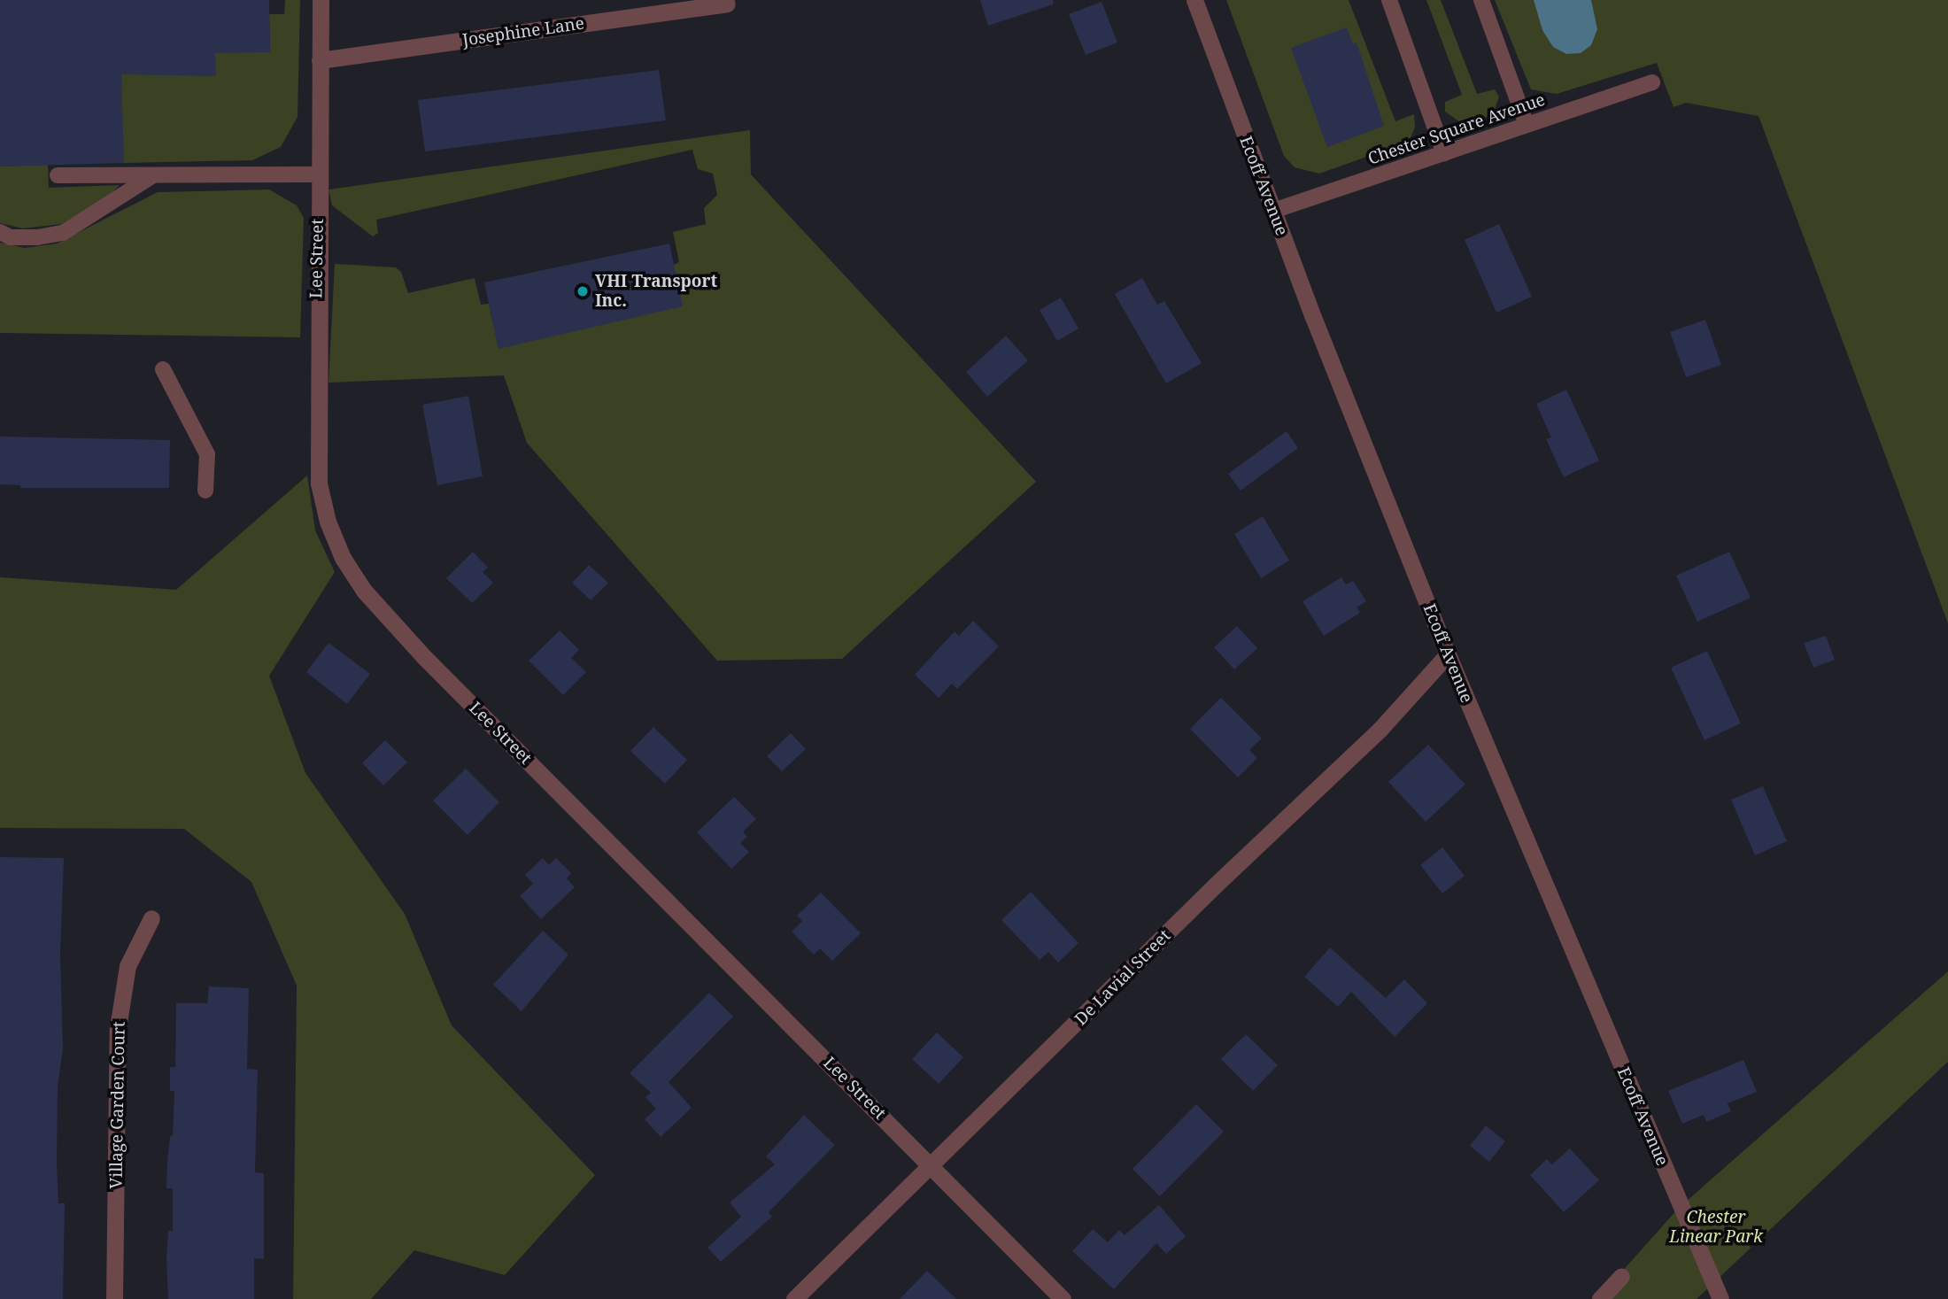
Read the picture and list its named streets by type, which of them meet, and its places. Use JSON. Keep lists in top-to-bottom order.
{
  "streets": {
    "street": [
      "Josephine Lane",
      "Ecoff Avenue",
      "Lee Street",
      "De Lavial Street",
      "Village Garden Court"
    ],
    "lane": ["Chester Square Avenue"]
  },
  "crossings": [
    ["Josephine Lane", "Lee Street"],
    ["Chester Square Avenue", "Ecoff Avenue"],
    ["Ecoff Avenue", "De Lavial Street"],
    ["Lee Street", "De Lavial Street"]
  ],
  "parks": ["Chester Linear Park"],
  "places": ["VHI Transport Inc."]
}
